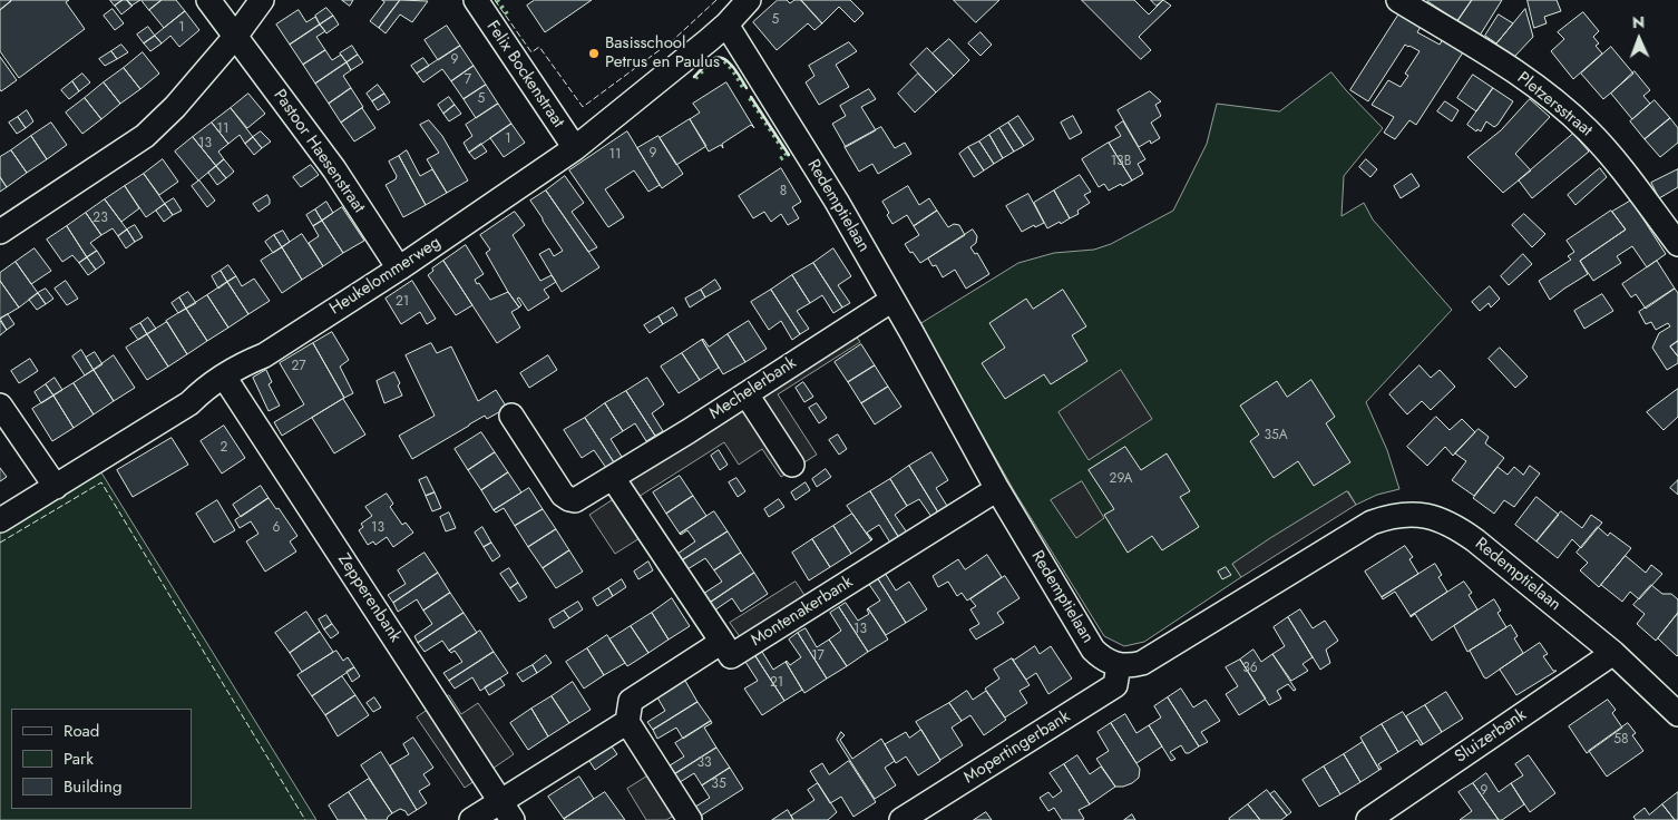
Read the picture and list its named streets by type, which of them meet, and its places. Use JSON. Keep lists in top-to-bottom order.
{
  "streets": {
    "street": [
      "Felix Bockenstraat",
      "Pletzersstraat",
      "Pastoor Haesenstraat",
      "Redemptielaan",
      "Heukelommerweg",
      "Mechelerbank",
      "Zepperenbank",
      "Montenakerbank",
      "Sluizerbank",
      "Mopertingerbank"
    ]
  },
  "crossings": [
    ["Felix Bockenstraat", "Heukelommerweg"],
    ["Pastoor Haesenstraat", "Heukelommerweg"],
    ["Redemptielaan", "Heukelommerweg"],
    ["Redemptielaan", "Mechelerbank"],
    ["Redemptielaan", "Montenakerbank"],
    ["Redemptielaan", "Sluizerbank"],
    ["Redemptielaan", "Mopertingerbank"],
    ["Heukelommerweg", "Zepperenbank"]
  ],
  "places": ["Basisschool Petrus en Paulus"],
  "house_numbers": [
    "5",
    "1",
    "9",
    "7",
    "5",
    "11",
    "1",
    "13",
    "9",
    "11",
    "13B",
    "8",
    "23",
    "21",
    "27",
    "35A",
    "2",
    "29A",
    "6",
    "13",
    "13",
    "17",
    "36",
    "21",
    "58",
    "33",
    "35",
    "9"
  ],
  "legend": ["Road", "Park", "Building"],
  "north": "top"
}
